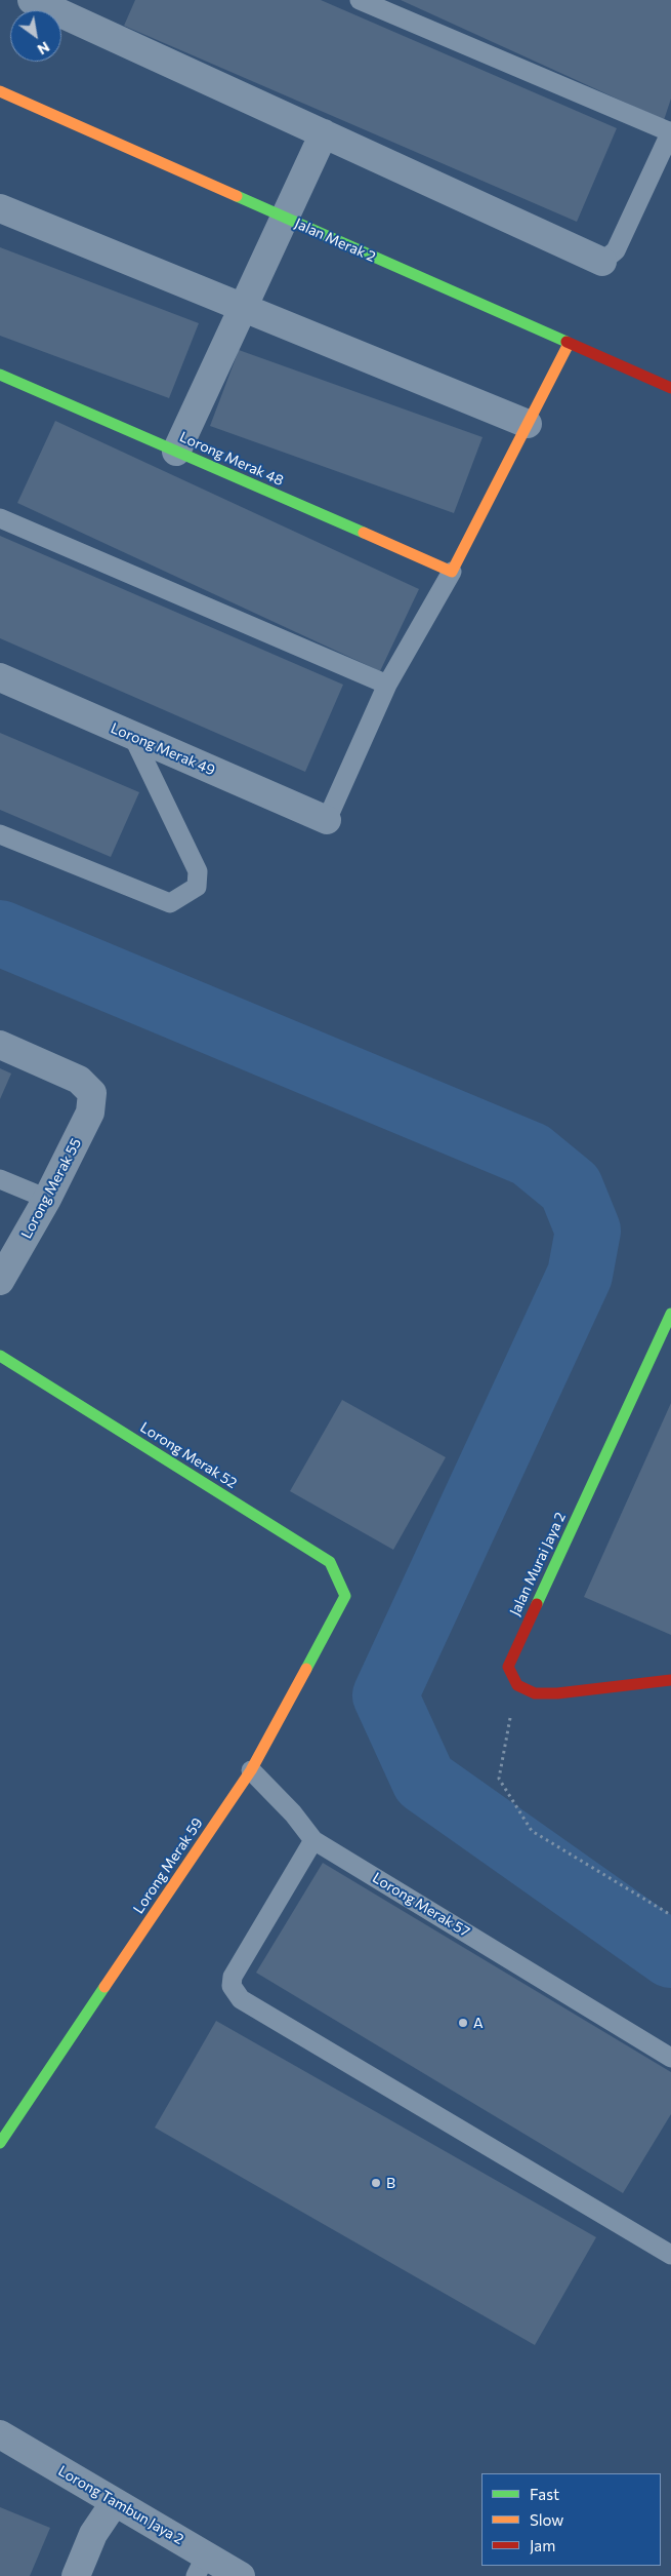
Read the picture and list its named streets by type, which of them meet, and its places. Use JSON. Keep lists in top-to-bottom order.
{
  "streets": {
    "street": [
      "Jalan Merak 2",
      "Lorong Merak 48",
      "Lorong Merak 49",
      "Lorong Merak 55",
      "Lorong Merak 52",
      "Jalan Murai Jaya 2",
      "Lorong Merak 59",
      "Lorong Tambun Jaya 2"
    ],
    "lane": ["Lorong Merak 57"]
  },
  "crossings": [
    ["Lorong Merak 52", "Lorong Merak 59"]
  ],
  "places": ["A", "B"],
  "legend": ["Fast", "Slow", "Jam"],
  "north": "bottom right"
}
